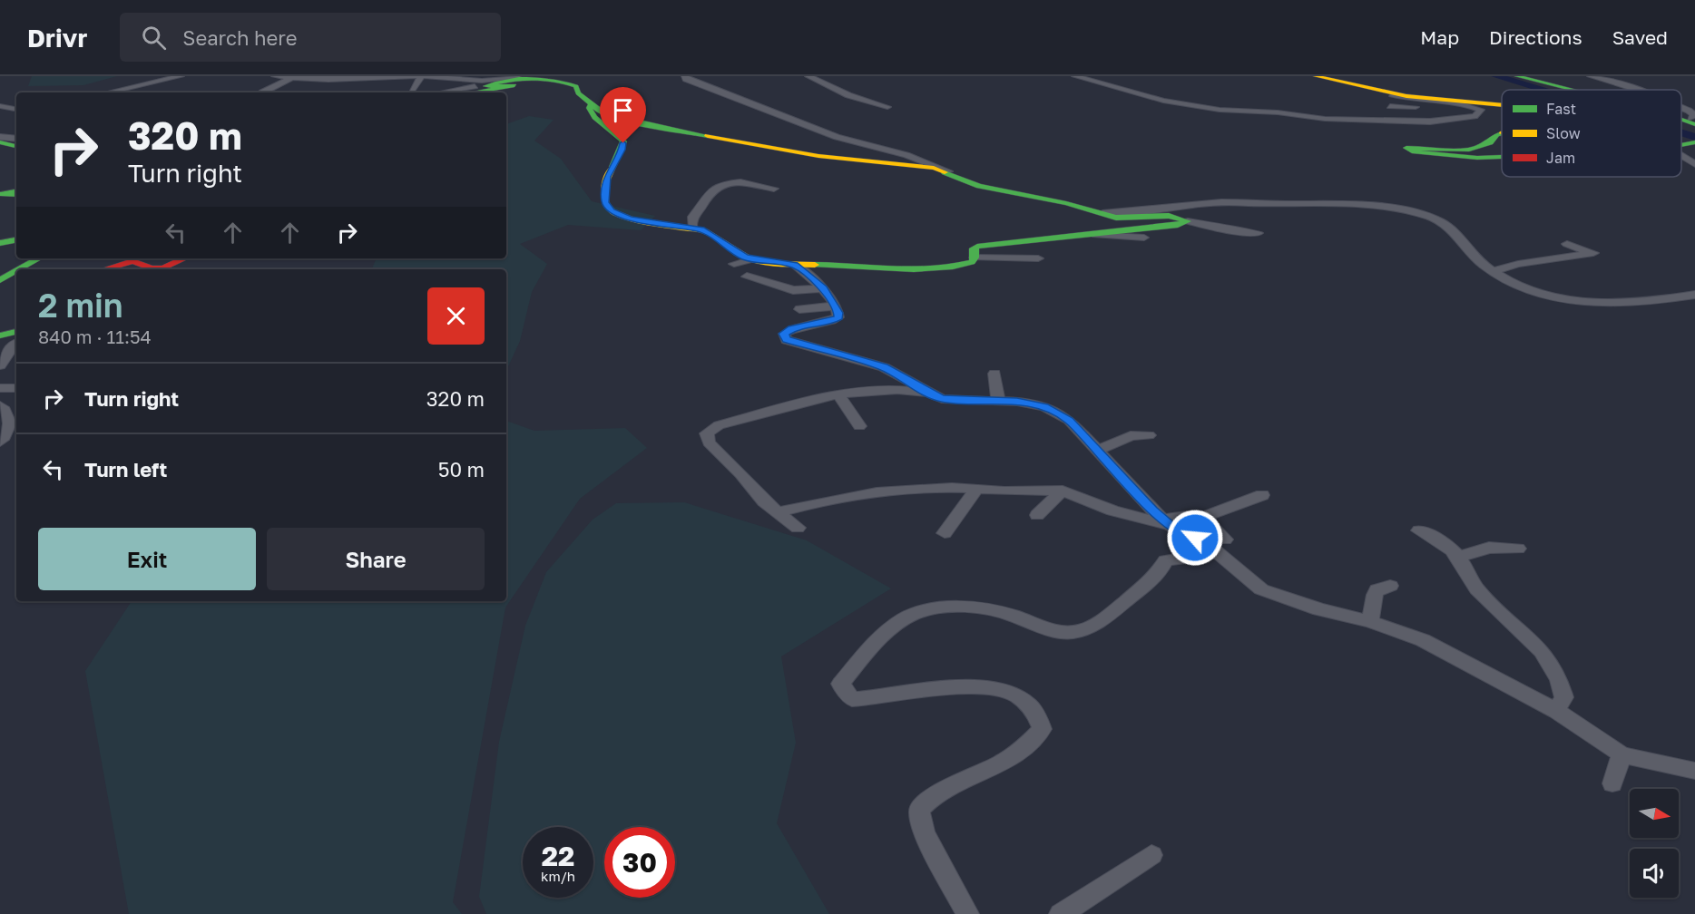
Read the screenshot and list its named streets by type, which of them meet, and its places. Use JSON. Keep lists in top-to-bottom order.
{
  "legend": ["Fast", "Slow", "Jam"],
  "north": "right",
  "page": {
    "header": "Drivr",
    "search": "Search here",
    "nav": ["Map", "Directions", "Saved"],
    "turn": ["320 m", "Turn right"],
    "heading": ["2 min", "840 m · 11:54"],
    "list": [
      {
        "name": "Turn right",
        "value": "320 m"
      },
      {
        "name": "Turn left",
        "value": "50 m"
      }
    ],
    "buttons": ["Exit", "Share"],
    "speed": "22 km/h",
    "limit": "30"
  }
}
